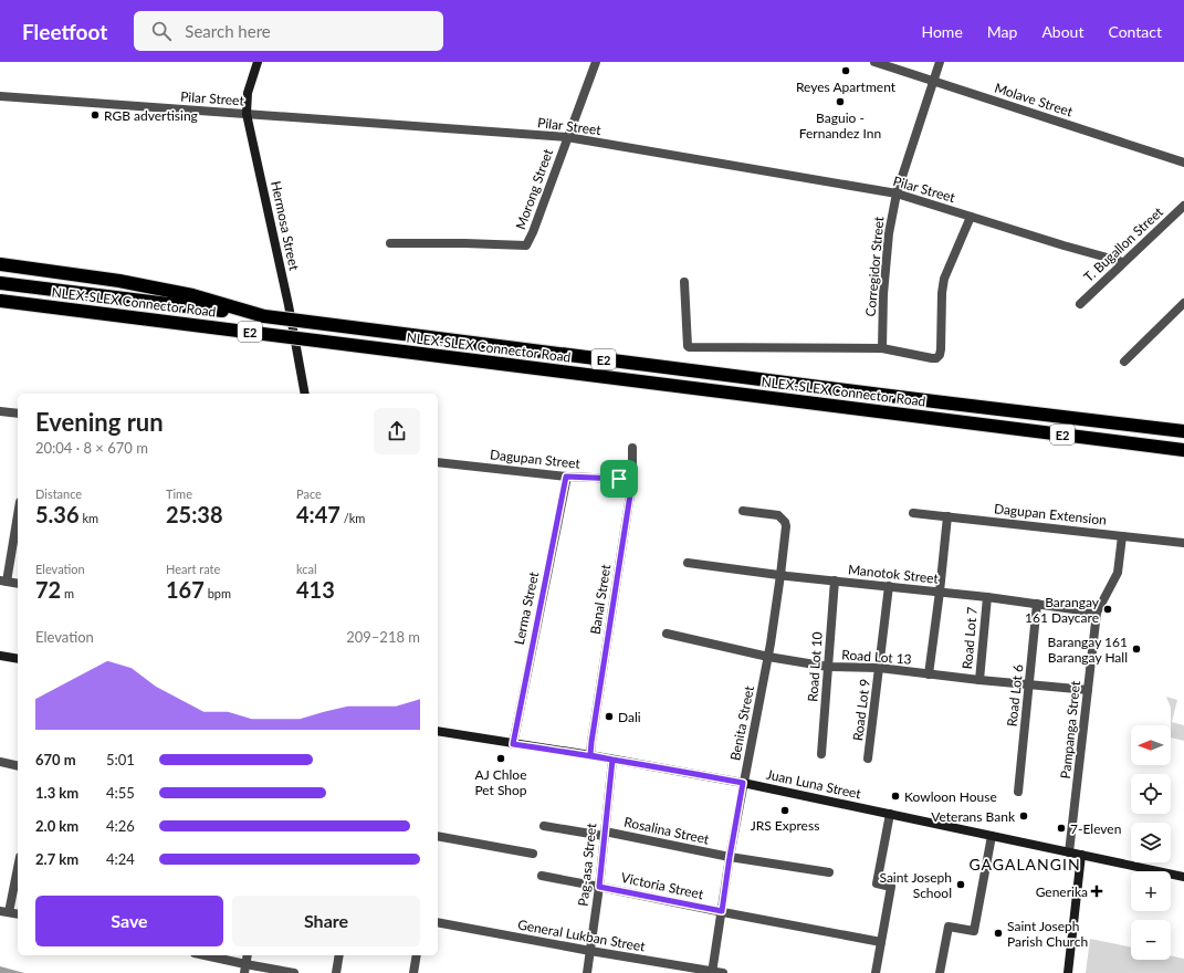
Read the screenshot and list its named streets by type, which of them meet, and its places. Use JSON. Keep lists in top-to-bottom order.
{
  "streets": {
    "highway": ["NLEX-SLEX Connector Road", "E2"],
    "main road": ["Hermosa Street", "Juan Luna Street"],
    "street": [
      "Pilar Street",
      "Molave Street",
      "Morong Street",
      "T. Bugallon Street",
      "Corregidor Street",
      "Dagupan Street",
      "Dagupan Extension",
      "Manotok Street",
      "Banal Street",
      "Lerma Street",
      "Road Lot 7",
      "Road Lot 13",
      "Road Lot 10",
      "Road Lot 6",
      "Road Lot 9",
      "Benita Street",
      "Pampanga Street",
      "Rosalina Street",
      "Pag-asa Street",
      "Victoria Street",
      "General Lukban Street"
    ]
  },
  "crossings": [
    ["Pilar Street", "Morong Street"],
    ["Pilar Street", "Hermosa Street"],
    ["Pilar Street", "T. Bugallon Street"],
    ["Pilar Street", "Corregidor Street"],
    ["Molave Street", "Corregidor Street"],
    ["Dagupan Street", "Banal Street"],
    ["Dagupan Street", "Lerma Street"],
    ["Dagupan Extension", "Pampanga Street"],
    ["Manotok Street", "Road Lot 7"],
    ["Manotok Street", "Road Lot 10"],
    ["Manotok Street", "Road Lot 6"],
    ["Manotok Street", "Road Lot 9"],
    ["Manotok Street", "Benita Street"],
    ["Manotok Street", "Pampanga Street"],
    ["Banal Street", "Juan Luna Street"],
    ["Lerma Street", "Juan Luna Street"],
    ["Road Lot 7", "Road Lot 13"],
    ["Road Lot 13", "Road Lot 10"],
    ["Road Lot 13", "Road Lot 6"],
    ["Road Lot 13", "Road Lot 9"],
    ["Road Lot 13", "Benita Street"],
    ["Road Lot 13", "Pampanga Street"],
    ["Benita Street", "Juan Luna Street"],
    ["Benita Street", "Rosalina Street"],
    ["Benita Street", "Victoria Street"],
    ["Benita Street", "General Lukban Street"],
    ["Pampanga Street", "Juan Luna Street"],
    ["Juan Luna Street", "Pag-asa Street"],
    ["Rosalina Street", "Pag-asa Street"],
    ["Pag-asa Street", "Victoria Street"],
    ["Pag-asa Street", "General Lukban Street"]
  ],
  "districts": ["GAGALANGIN"],
  "places": {
    "other": [
      "Reyes Apartment",
      "Baguio - Fernandez Inn",
      "RGB advertising",
      "Barangay 161 Daycare",
      "Barangay 161 Barangay Hall",
      "Dali",
      "AJ Chloe Pet Shop",
      "Kowloon House",
      "JRS Express",
      "Veterans Bank",
      "7-Eleven",
      "Saint Joseph School",
      "Saint Joseph Parish Church"
    ],
    "health": ["Generika"]
  },
  "north": "left",
  "page": {
    "header": "Fleetfoot",
    "search": "Search here",
    "nav": [
      "Home",
      "Map",
      "About",
      "Contact"
    ],
    "heading": ["Evening run", "20:04 · 8 × 670 m"],
    "stats": [
      ["Distance", "5.36 km"],
      ["Time", "25:38"],
      ["Pace", "4:47 /km"],
      ["Elevation", "72 m"],
      ["Heart rate", "167 bpm"],
      ["kcal", "413"]
    ],
    "chart": ["Elevation", "209–218 m"],
    "map_buttons": ["+", "−"],
    "list": [
      {
        "name": "670 m",
        "note": "5:01"
      },
      {
        "name": "1.3 km",
        "note": "4:55"
      },
      {
        "name": "2.0 km",
        "note": "4:26"
      },
      {
        "name": "2.7 km",
        "note": "4:24"
      }
    ],
    "buttons": ["Save", "Share"]
  }
}
